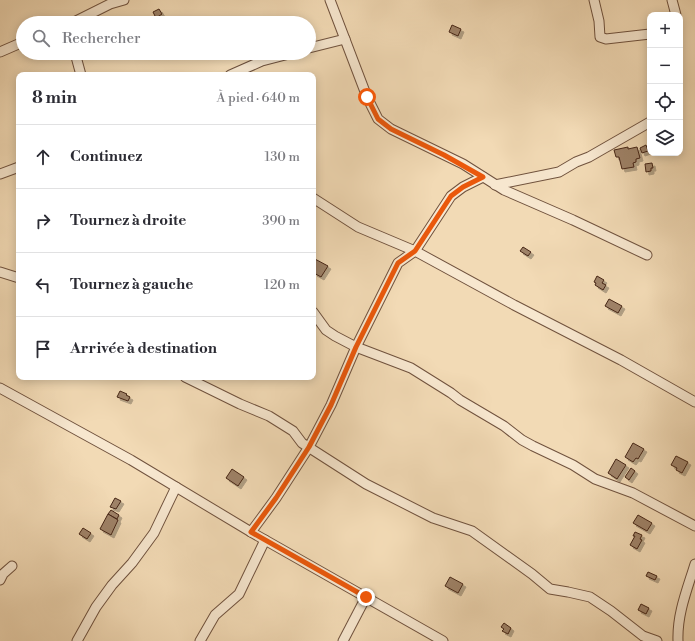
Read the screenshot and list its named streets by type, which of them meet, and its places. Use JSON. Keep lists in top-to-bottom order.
{
  "page": {
    "map_buttons": ["+", "−"],
    "search": "Rechercher",
    "heading": ["8 min", "À pied · 640 m"],
    "list": [
      ["Continuez", "130 m"],
      ["Tournez à droite", "390 m"],
      ["Tournez à gauche", "120 m"],
      "Arrivée à destination"
    ]
  }
}
